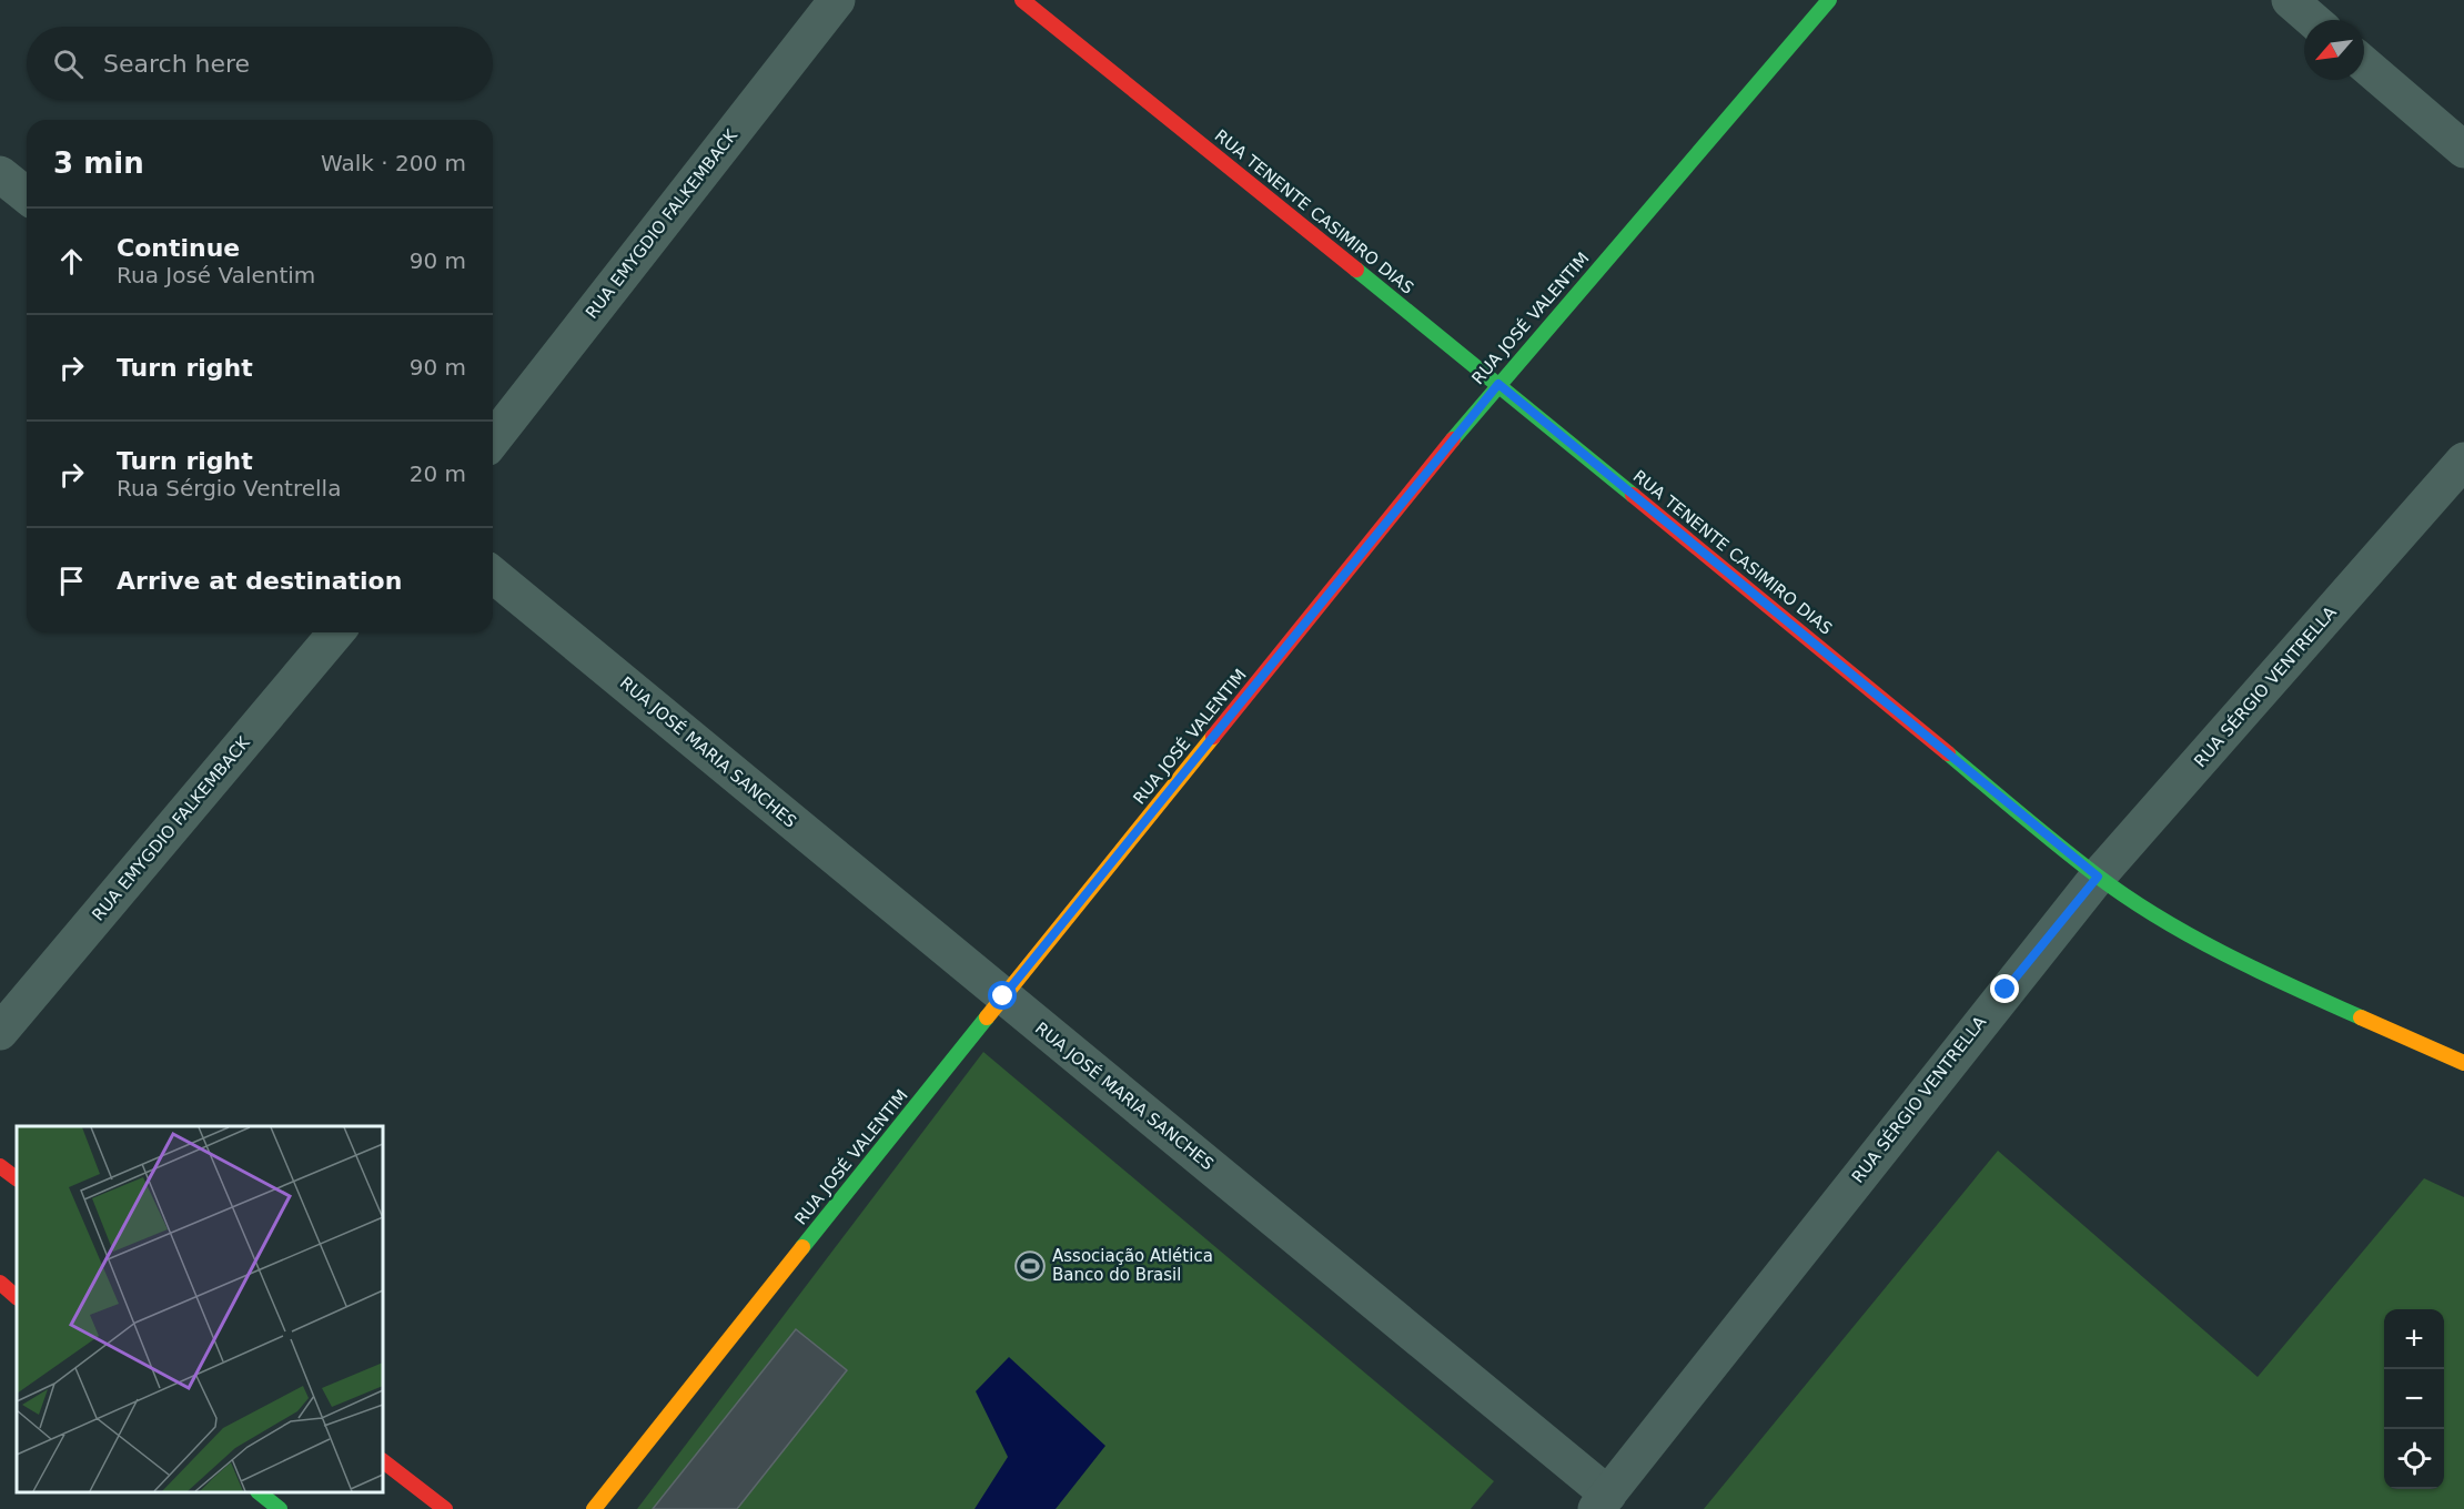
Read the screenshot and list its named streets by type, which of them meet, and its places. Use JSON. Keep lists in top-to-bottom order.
{
  "streets": {
    "street": [
      "RUA TENENTE CASIMIRO DIAS",
      "RUA EMYGDIO FALKEMBACK",
      "RUA JOSÉ VALENTIM",
      "RUA SÉRGIO VENTRELLA",
      "RUA JOSÉ MARIA SANCHES"
    ]
  },
  "crossings": [
    ["RUA TENENTE CASIMIRO DIAS", "RUA JOSÉ VALENTIM"],
    ["RUA TENENTE CASIMIRO DIAS", "RUA SÉRGIO VENTRELLA"],
    ["RUA JOSÉ VALENTIM", "RUA JOSÉ MARIA SANCHES"],
    ["RUA SÉRGIO VENTRELLA", "RUA JOSÉ MARIA SANCHES"]
  ],
  "places": {
    "sports": ["Associação Atlética Banco do Brasil"]
  },
  "north": "bottom left",
  "page": {
    "search": "Search here",
    "heading": ["3 min", "Walk · 200 m"],
    "list": [
      ["Continue", "Rua José Valentim", "90 m"],
      ["Turn right", "90 m"],
      ["Turn right", "Rua Sérgio Ventrella", "20 m"],
      "Arrive at destination"
    ],
    "map_buttons": ["+", "−"]
  }
}
